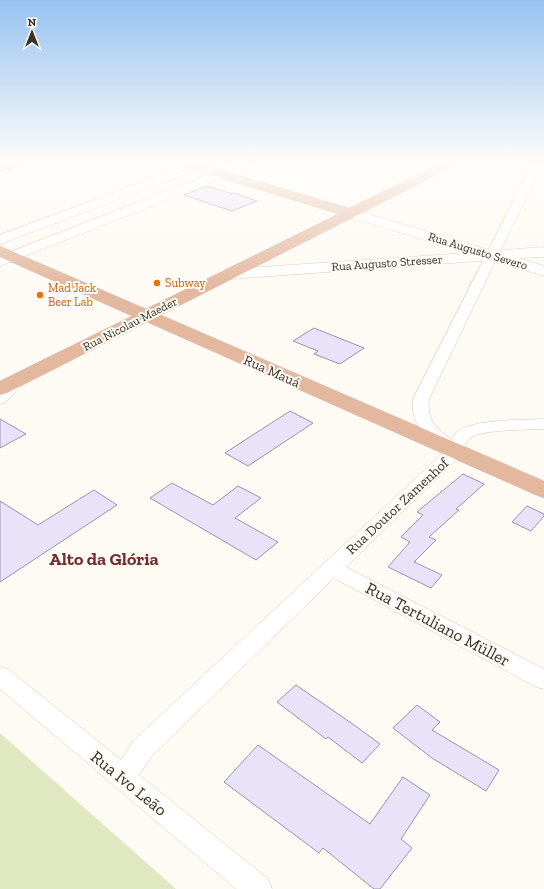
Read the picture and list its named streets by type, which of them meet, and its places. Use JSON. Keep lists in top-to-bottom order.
{
  "streets": {
    "main road": [
      "Rua Augusto Severo",
      "Rua Augusto Stresser",
      "Rua Nicolau Maeder",
      "Rua Mauá"
    ],
    "street": ["Rua Doutor Zamenhof", "Rua Tertuliano Müller", "Rua Ivo Leão"]
  },
  "crossings": [
    ["Rua Augusto Severo", "Rua Augusto Stresser"],
    ["Rua Augusto Severo", "Rua Nicolau Maeder"],
    ["Rua Augusto Severo", "Rua Doutor Zamenhof"],
    ["Rua Augusto Stresser", "Rua Nicolau Maeder"],
    ["Rua Augusto Stresser", "Rua Doutor Zamenhof"],
    ["Rua Nicolau Maeder", "Rua Mauá"],
    ["Rua Mauá", "Rua Doutor Zamenhof"],
    ["Rua Doutor Zamenhof", "Rua Tertuliano Müller"],
    ["Rua Doutor Zamenhof", "Rua Ivo Leão"]
  ],
  "districts": ["Alto da Glória"],
  "places": ["Subway", "Mad Jack Beer Lab"],
  "north": "top"
}
